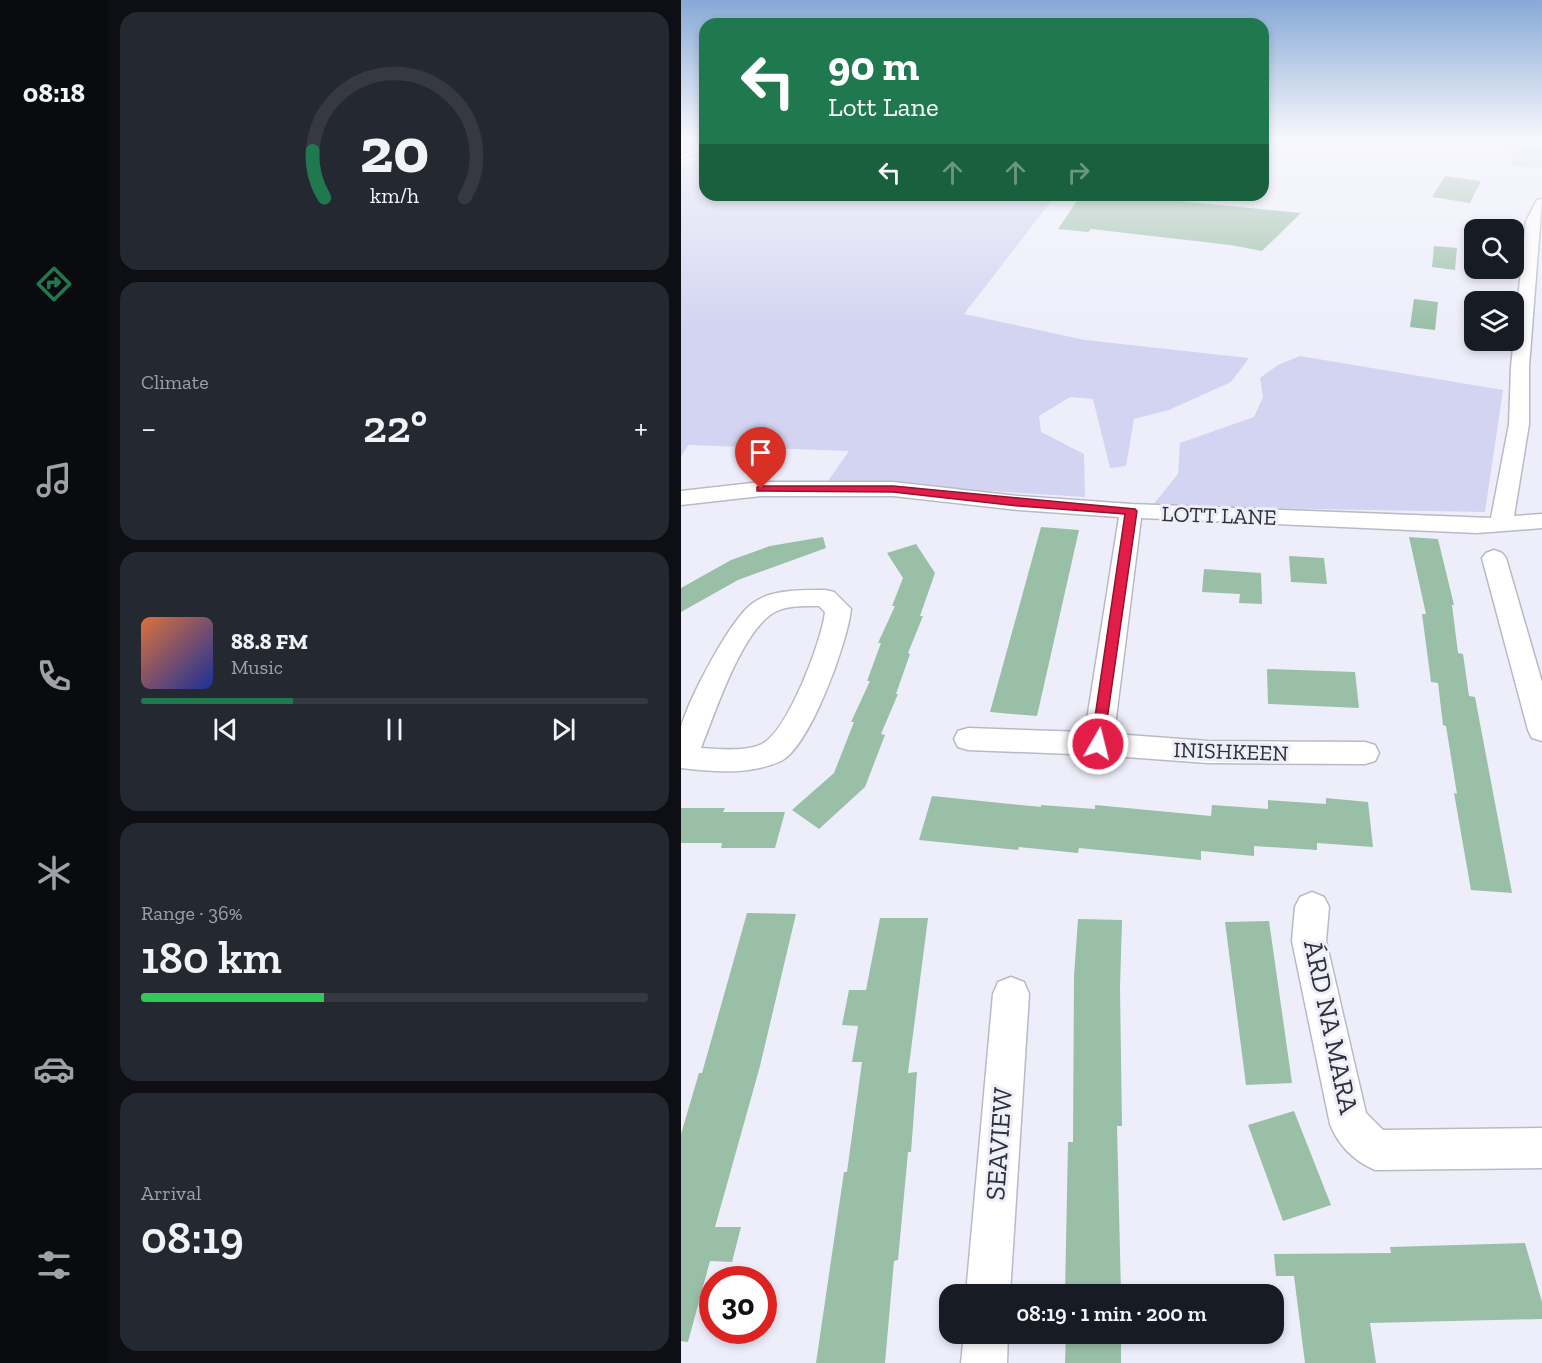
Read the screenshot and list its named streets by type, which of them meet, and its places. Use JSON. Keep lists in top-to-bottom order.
{
  "streets": {
    "street": [
      "LOTT LANE",
      "INISHKEEN",
      "ÁRD NA MARA",
      "SEAVIEW"
    ]
  },
  "page": {
    "tabs": "08:18",
    "turn": ["90 m", "Lott Lane"],
    "tile": [
      "Climate",
      ["Range · 36%", "180 km"],
      ["Arrival", "08:19"]
    ],
    "heat": ["−", "22°", "+"],
    "song": ["88.8 FM", "Music"],
    "limit": "30",
    "trip": "08:19 · 1 min · 200 m",
    "gauge": ["20", "km/h"]
  }
}
